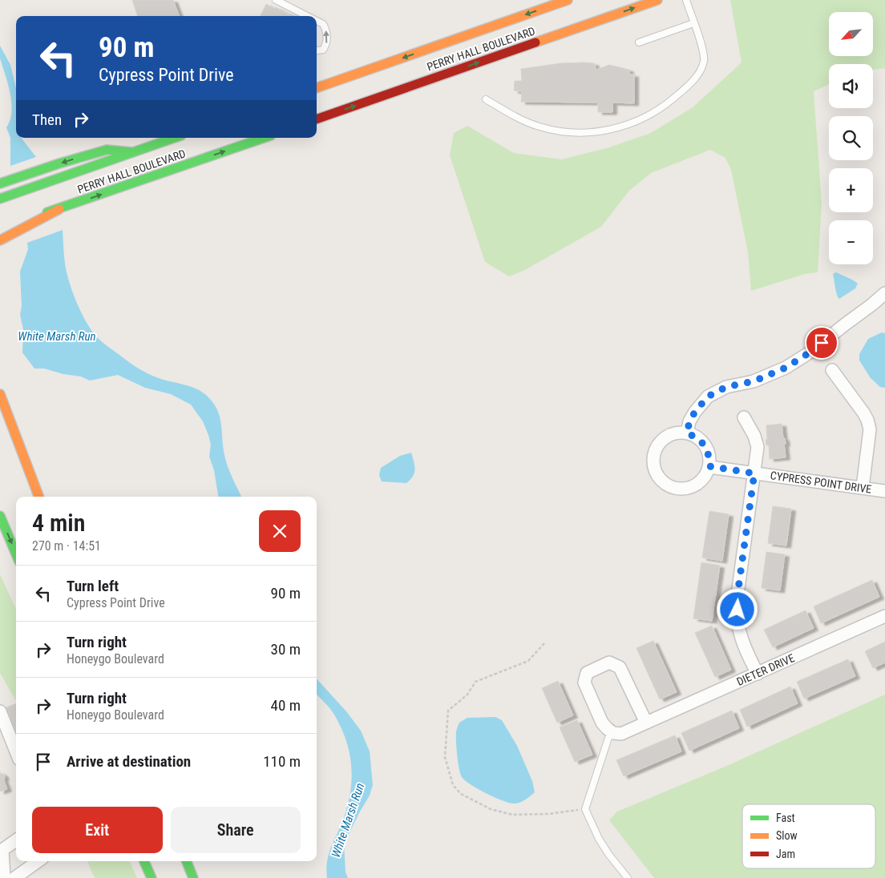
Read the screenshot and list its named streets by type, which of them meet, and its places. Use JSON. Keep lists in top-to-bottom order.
{
  "streets": {
    "main road": ["PERRY HALL BOULEVARD"],
    "street": ["CYPRESS POINT DRIVE", "DIETER DRIVE"]
  },
  "water": ["White Marsh Run"],
  "legend": ["Fast", "Slow", "Jam"],
  "north": "bottom left",
  "page": {
    "map_buttons": ["+", "−"],
    "turn": ["90 m", "Cypress Point Drive"],
    "then": "Then",
    "heading": ["4 min", "270 m · 14:51"],
    "list": [
      {
        "name": "Turn left",
        "note": "Cypress Point Drive",
        "value": "90 m"
      },
      {
        "name": "Turn right",
        "note": "Honeygo Boulevard",
        "value": "30 m"
      },
      {
        "name": "Turn right",
        "note": "Honeygo Boulevard",
        "value": "40 m"
      },
      {
        "name": "Arrive at destination",
        "value": "110 m"
      }
    ],
    "buttons": ["Exit", "Share"]
  }
}
